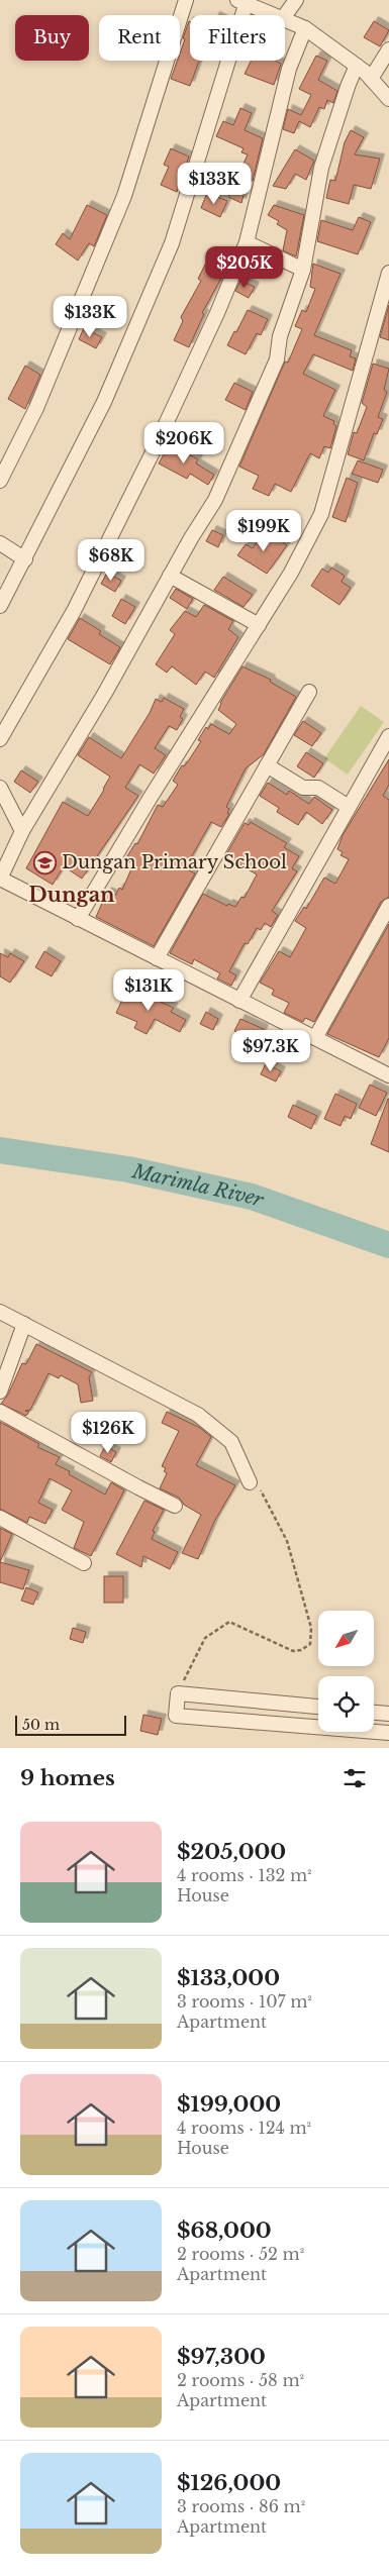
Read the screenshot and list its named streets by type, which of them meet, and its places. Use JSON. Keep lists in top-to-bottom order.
{
  "districts": ["Dungan"],
  "water": ["Marimla River"],
  "places": {
    "school or university": ["Dungan Primary School"]
  },
  "scale_bar": "50 m",
  "north": "bottom left",
  "page": {
    "chip": ["Buy", "Rent", "Filters"],
    "price": [
      "$133K",
      "$205K",
      "$133K",
      "$206K",
      "$199K",
      "$68K",
      "$131K",
      "$97.3K",
      "$126K"
    ],
    "scale": "50 m",
    "heading": "9 homes",
    "list": [
      {
        "name": "$205,000",
        "note": "4 rooms · 132 m² · House"
      },
      {
        "name": "$133,000",
        "note": "3 rooms · 107 m² · Apartment"
      },
      {
        "name": "$199,000",
        "note": "4 rooms · 124 m² · House"
      },
      {
        "name": "$68,000",
        "note": "2 rooms · 52 m² · Apartment"
      },
      {
        "name": "$97,300",
        "note": "2 rooms · 58 m² · Apartment"
      },
      {
        "name": "$126,000",
        "note": "3 rooms · 86 m² · Apartment"
      }
    ]
  }
}
